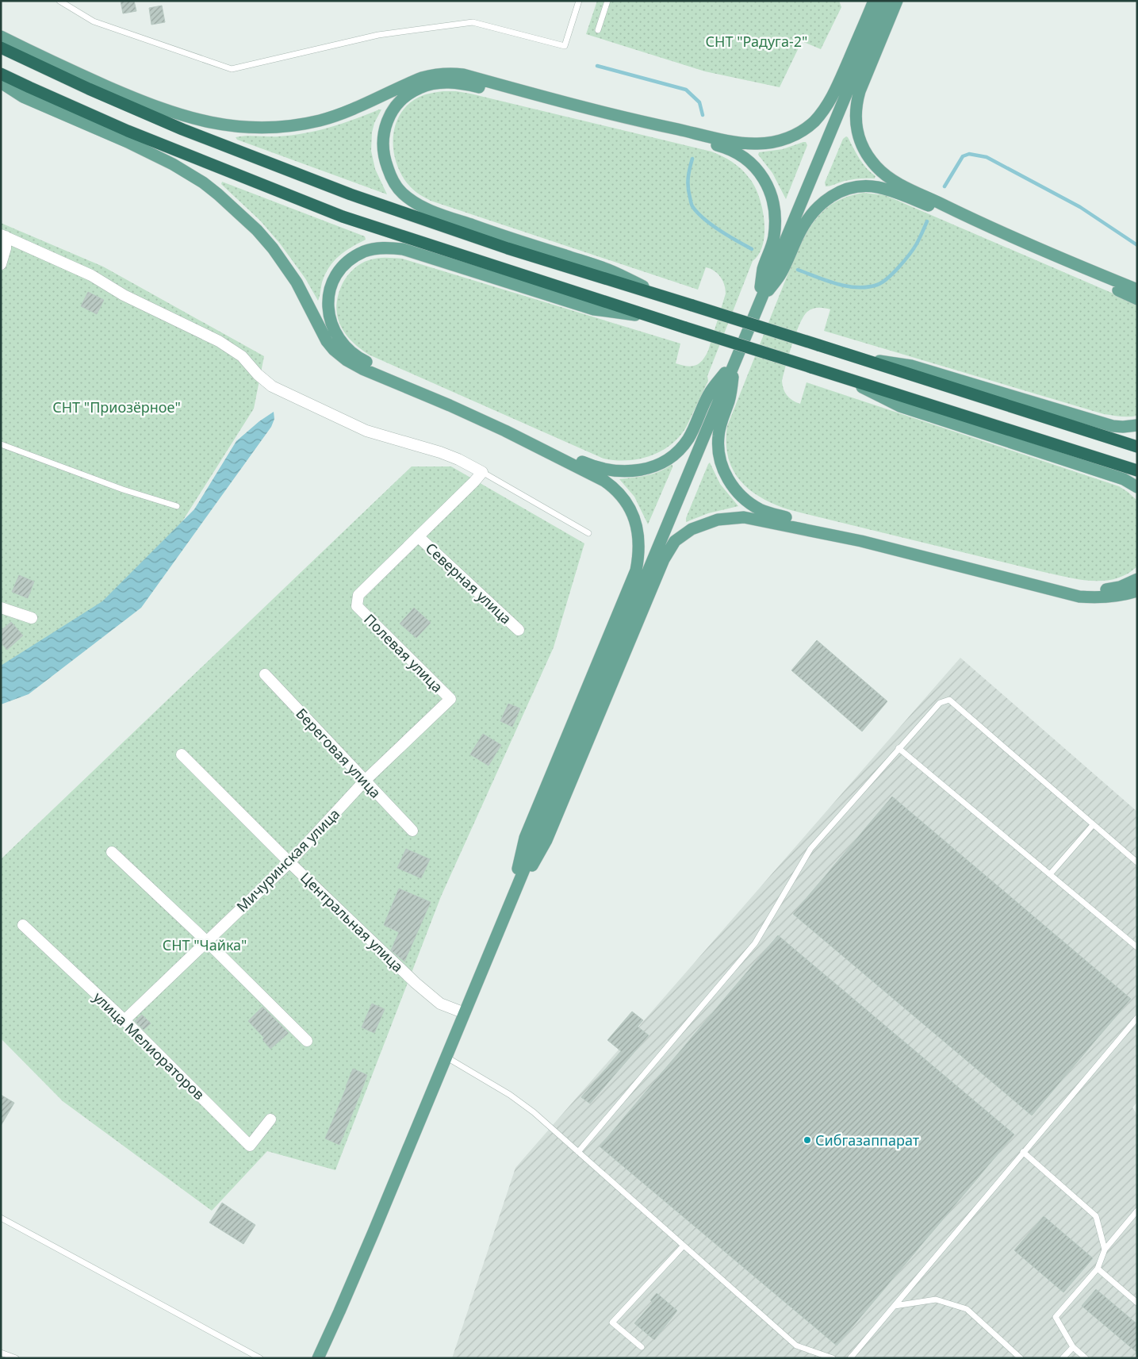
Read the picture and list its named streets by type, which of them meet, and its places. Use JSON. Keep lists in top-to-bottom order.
{
  "streets": {
    "street": [
      "Северная улица",
      "Полевая улица",
      "Береговая улица",
      "Мичуринская улица",
      "Центральная улица",
      "улица Мелиораторов"
    ]
  },
  "crossings": [
    ["Северная улица", "Полевая улица"],
    ["Полевая улица", "Мичуринская улица"],
    ["Береговая улица", "Мичуринская улица"],
    ["Мичуринская улица", "Центральная улица"],
    ["Мичуринская улица", "улица Мелиораторов"]
  ],
  "parks": ["СНТ \"Радуга-2\"", "СНТ \"Приозёрное\"", "СНТ \"Чайка\""],
  "places": ["Сибгазаппарат"]
}
